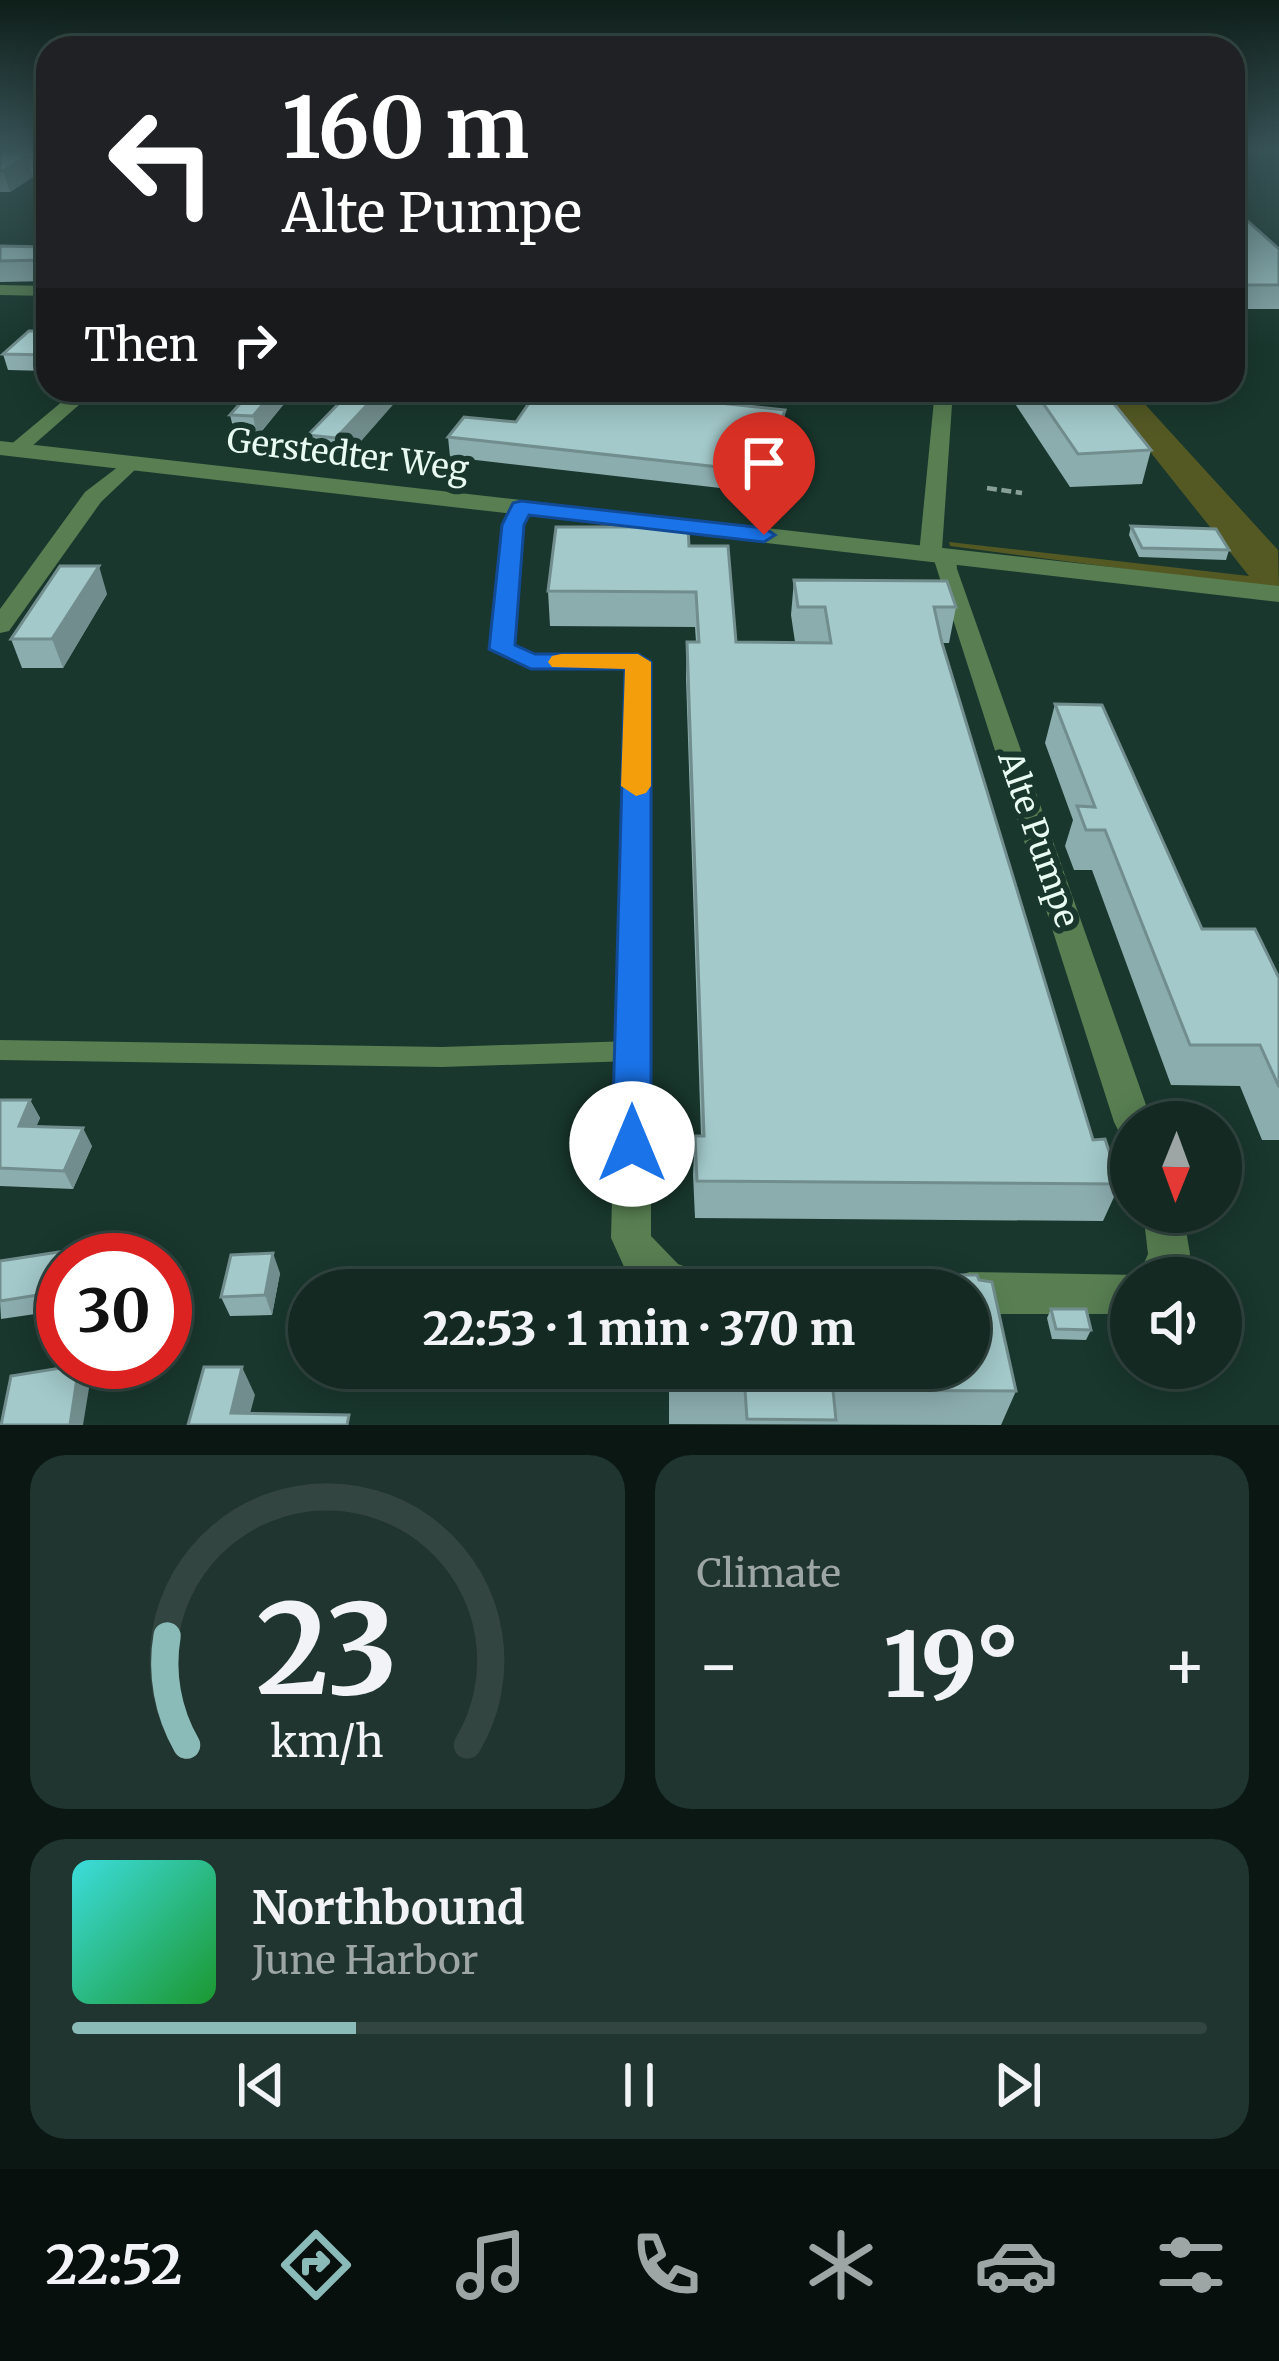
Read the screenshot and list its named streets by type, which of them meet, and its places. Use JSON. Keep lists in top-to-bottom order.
{
  "streets": {
    "street": ["Gerstedter Weg", "Alte Pumpe"]
  },
  "crossings": [
    ["Gerstedter Weg", "Alte Pumpe"]
  ],
  "north": "bottom",
  "page": {
    "turn": ["160 m", "Alte Pumpe"],
    "then": "Then",
    "limit": "30",
    "trip": "22:53 · 1 min · 370 m",
    "tile": "Climate",
    "heat": ["−", "19°", "+"],
    "song": ["Northbound", "June Harbor"],
    "tabs": "22:52",
    "gauge": ["23", "km/h"]
  }
}
